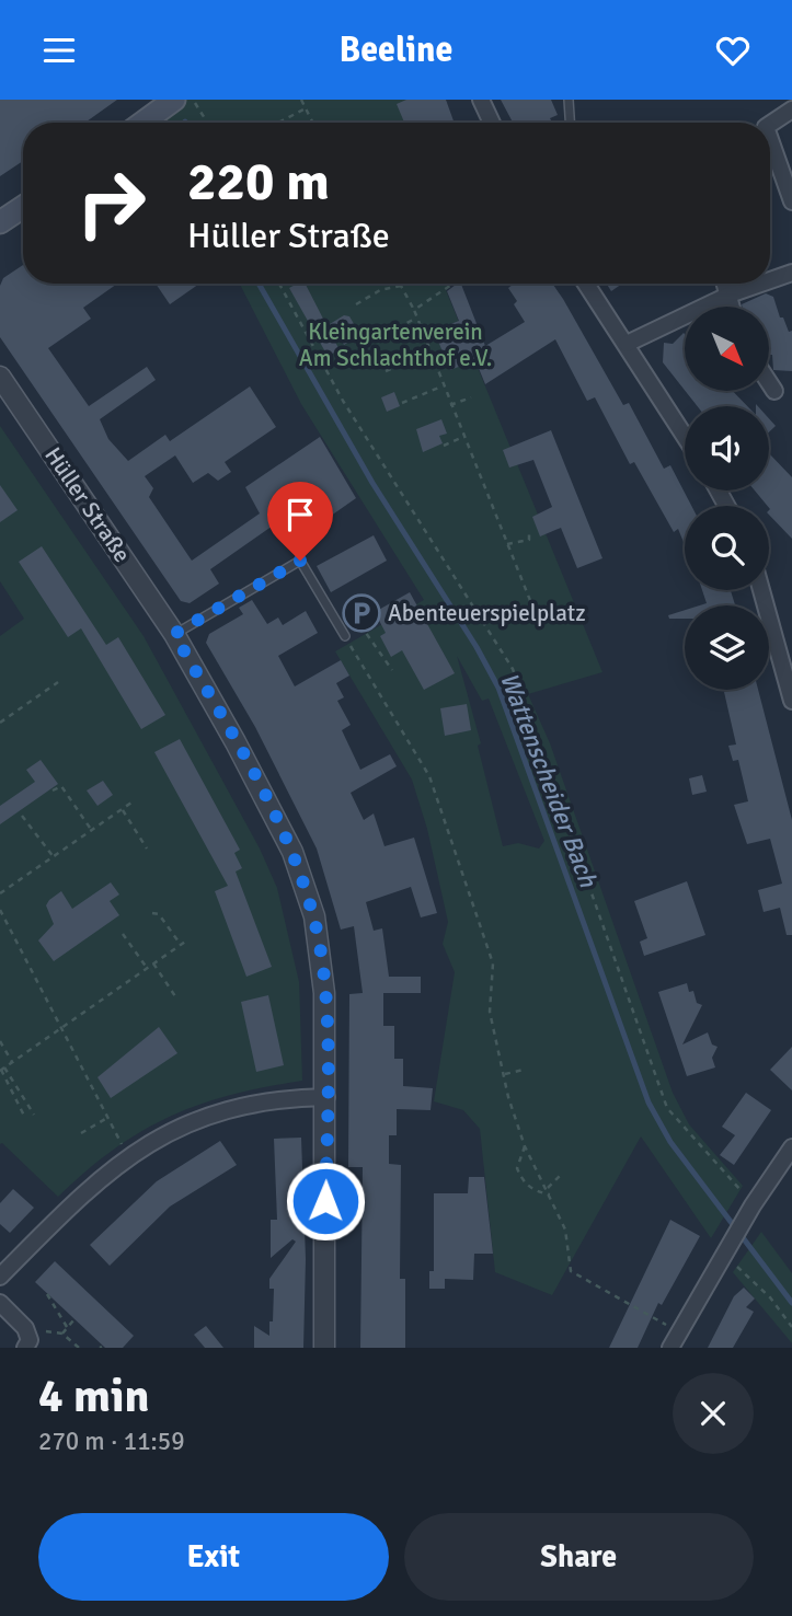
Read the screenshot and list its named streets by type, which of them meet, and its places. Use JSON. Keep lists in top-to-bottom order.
{
  "streets": {
    "street": ["Hüller Straße"]
  },
  "water": ["Wattenscheider Bach"],
  "parks": ["Kleingartenverein Am Schlachthof e.V."],
  "places": {
    "parking": ["Abenteuerspielplatz"]
  },
  "north": "bottom right",
  "page": {
    "header": "Beeline",
    "turn": ["220 m", "Hüller Straße"],
    "heading": ["4 min", "270 m · 11:59"],
    "buttons": ["Exit", "Share"]
  }
}
